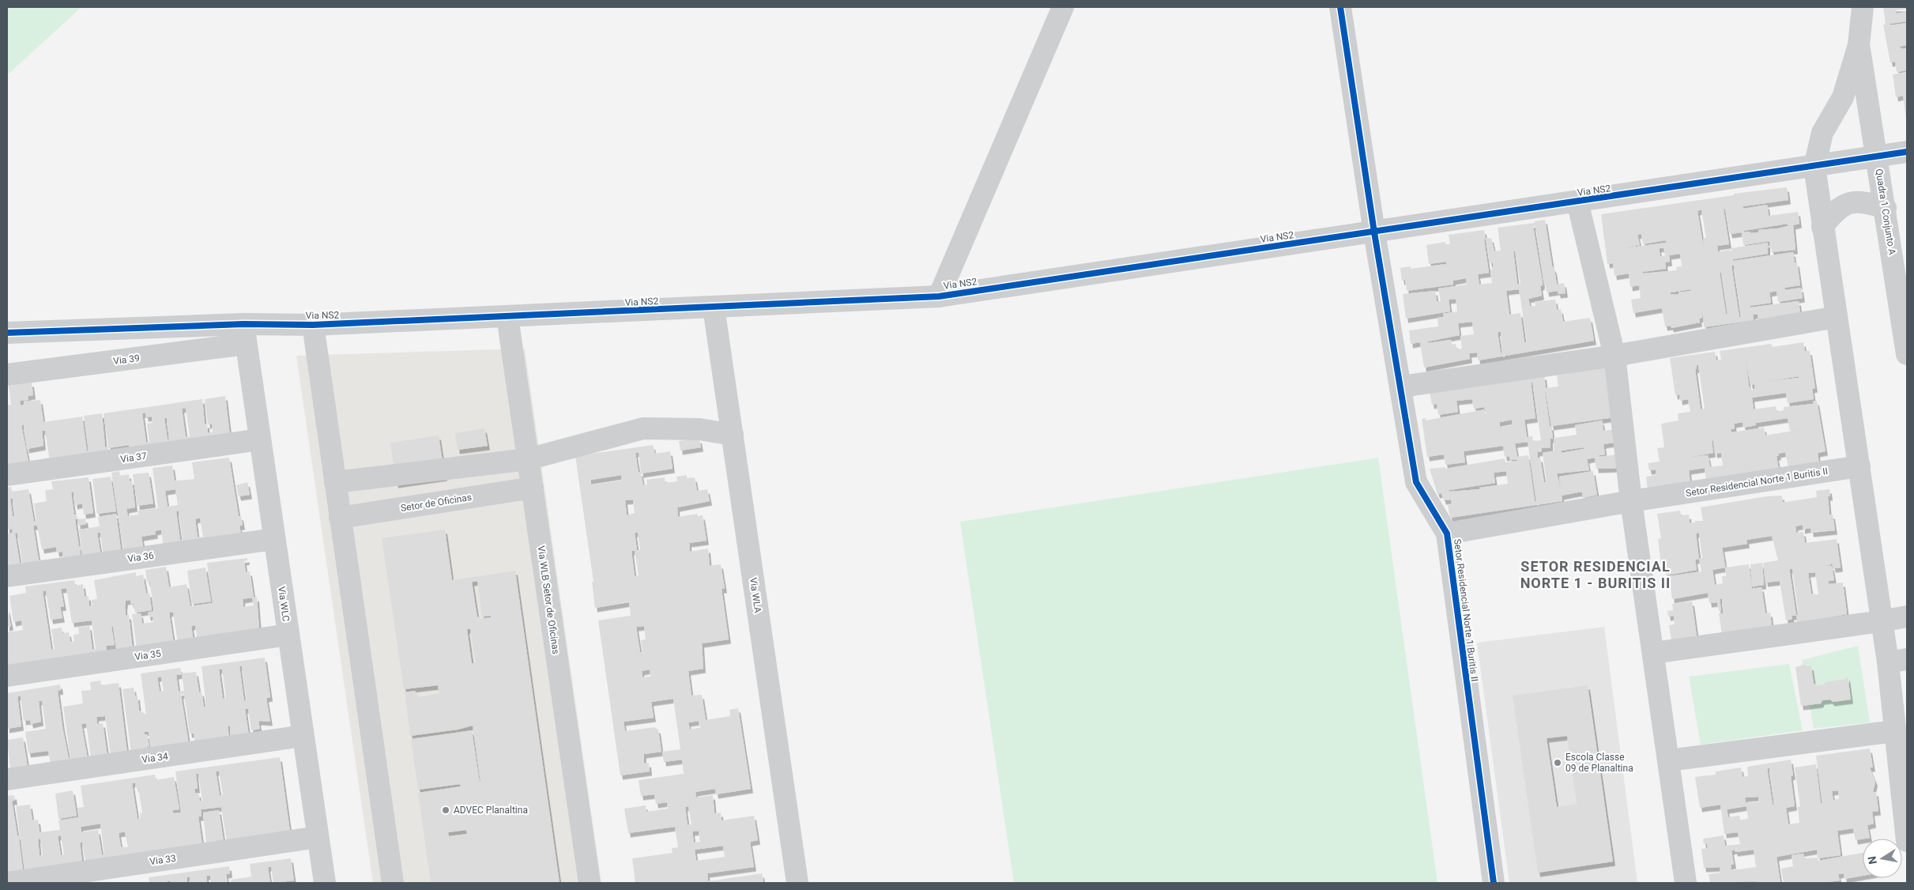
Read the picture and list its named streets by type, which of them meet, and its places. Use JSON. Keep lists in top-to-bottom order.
{
  "streets": {
    "street": [
      "Via NS2",
      "Quadra 1 Conjunto A",
      "Via 39",
      "Via 37",
      "Setor Residencial Norte 1 Buritis II",
      "Setor de Oficinas",
      "Via 36",
      "Via WLA",
      "Via WLB Setor de Oficinas",
      "Via WLC",
      "Via 35",
      "Via 34",
      "Via 33"
    ]
  },
  "crossings": [
    ["Via NS2", "Quadra 1 Conjunto A"],
    ["Via NS2", "Via 39"],
    ["Via NS2", "Setor Residencial Norte 1 Buritis II"],
    ["Via NS2", "Via WLA"],
    ["Via NS2", "Via WLB Setor de Oficinas"],
    ["Via NS2", "Via WLC"],
    ["Via 39", "Via WLC"],
    ["Via 37", "Via WLC"],
    ["Setor de Oficinas", "Via WLB Setor de Oficinas"],
    ["Via 36", "Via WLC"],
    ["Via WLC", "Via 35"],
    ["Via WLC", "Via 34"],
    ["Via WLC", "Via 33"]
  ],
  "districts": ["SETOR RESIDENCIAL NORTE 1 - BURITIS II"],
  "places": ["Escola Classe 09 de Planaltina", "ADVEC Planaltina"],
  "north": "left"
}
